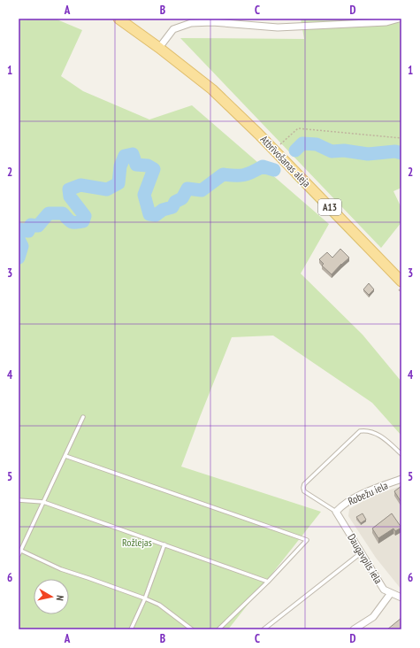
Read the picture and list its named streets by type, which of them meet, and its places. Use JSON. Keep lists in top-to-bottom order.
{
  "streets": {
    "main road": ["Atbrīvošanas aleja", "A13"],
    "street": ["Robežu iela", "Daugavpils iela"]
  },
  "crossings": [
    ["Atbrīvošanas aleja", "A13"],
    ["Robežu iela", "Daugavpils iela"]
  ],
  "parks": ["Rožlejas"],
  "north": "right",
  "grid": {
    "columns": [
      "A",
      "B",
      "C",
      "D"
    ],
    "rows": [
      "1",
      "2",
      "3",
      "4",
      "5",
      "6"
    ]
  }
}
